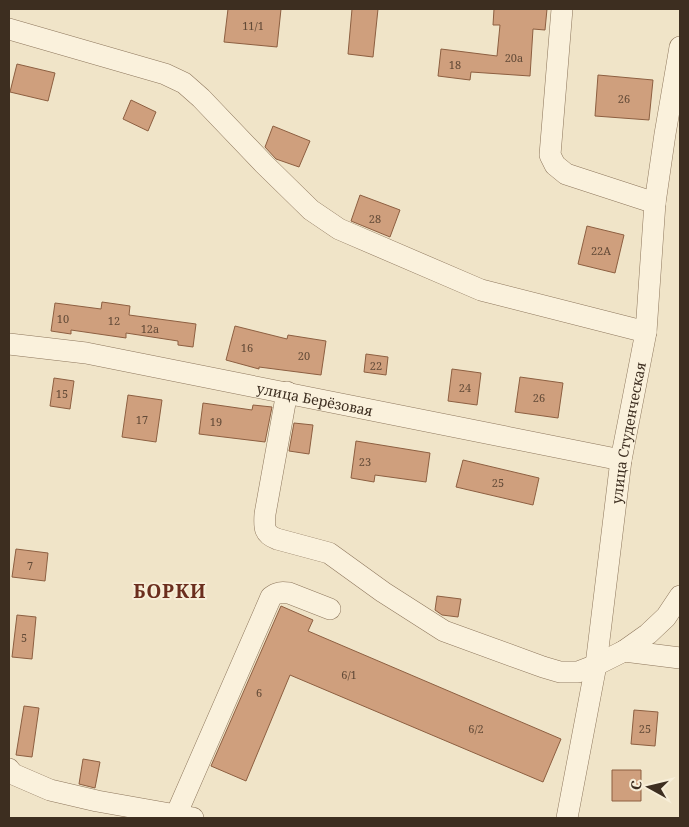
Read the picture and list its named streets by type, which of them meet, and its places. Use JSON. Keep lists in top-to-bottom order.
{
  "streets": {
    "street": ["улица Берёзовая", "улица Студенческая"]
  },
  "crossings": [
    ["улица Берёзовая", "улица Студенческая"]
  ],
  "districts": ["БОРКИ"],
  "house_numbers": [
    "11/1",
    "20а",
    "18",
    "26",
    "28",
    "22А",
    "10",
    "12",
    "12а",
    "16",
    "20",
    "22",
    "24",
    "15",
    "26",
    "17",
    "19",
    "23",
    "25",
    "7",
    "5",
    "6/1",
    "6",
    "6/2",
    "25"
  ],
  "north": "left"
}
